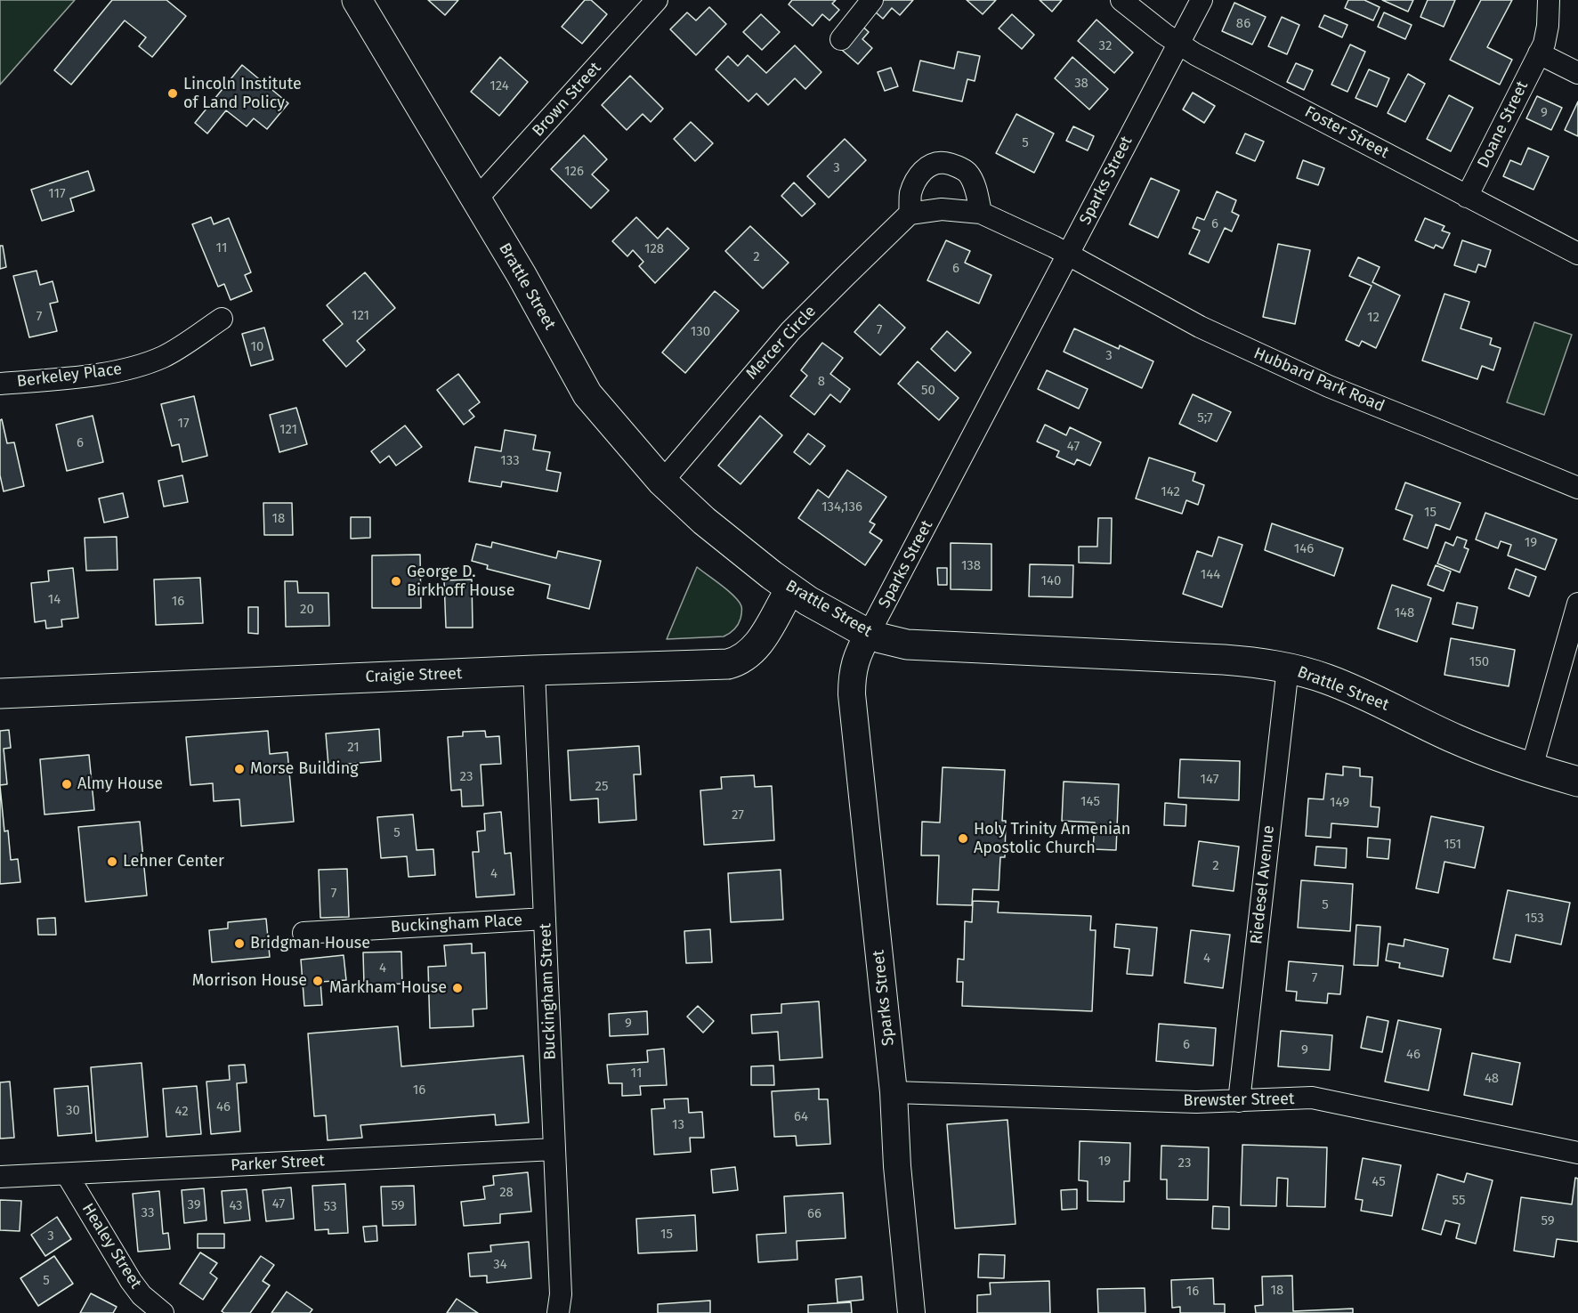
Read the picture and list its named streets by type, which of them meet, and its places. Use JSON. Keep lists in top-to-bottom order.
{
  "streets": {
    "main road": ["Brattle Street", "Craigie Street"],
    "street": [
      "Brown Street",
      "Doane Street",
      "Foster Street",
      "Sparks Street",
      "Mercer Circle",
      "Berkeley Place",
      "Hubbard Park Road",
      "Riedesel Avenue",
      "Buckingham Place",
      "Buckingham Street",
      "Brewster Street",
      "Parker Street",
      "Healey Street"
    ]
  },
  "crossings": [
    ["Brown Street", "Brattle Street"],
    ["Doane Street", "Foster Street"],
    ["Foster Street", "Sparks Street"],
    ["Sparks Street", "Brattle Street"],
    ["Sparks Street", "Hubbard Park Road"],
    ["Sparks Street", "Brewster Street"],
    ["Brattle Street", "Mercer Circle"],
    ["Brattle Street", "Craigie Street"],
    ["Brattle Street", "Riedesel Avenue"],
    ["Craigie Street", "Buckingham Street"],
    ["Riedesel Avenue", "Brewster Street"],
    ["Buckingham Place", "Buckingham Street"],
    ["Buckingham Street", "Parker Street"],
    ["Parker Street", "Healey Street"]
  ],
  "places": [
    "Lincoln Institute of Land Policy",
    "George D. Birkhoff House",
    "Morse Building",
    "Almy House",
    "Holy Trinity Armenian Apostolic Church",
    "Lehner Center",
    "Bridgman House",
    "Morrison House",
    "Markham House"
  ],
  "house_numbers": [
    "86",
    "32",
    "38",
    "124",
    "9",
    "5",
    "3",
    "126",
    "117",
    "6",
    "11",
    "128",
    "2",
    "6",
    "121",
    "7",
    "12",
    "7",
    "130",
    "10",
    "3",
    "8",
    "50",
    "5;7",
    "17",
    "121",
    "6",
    "47",
    "133",
    "142",
    "134,136",
    "15",
    "18",
    "19",
    "146",
    "138",
    "144",
    "140",
    "14",
    "16",
    "20",
    "148",
    "150",
    "21",
    "23",
    "147",
    "25",
    "145",
    "149",
    "27",
    "5",
    "151",
    "2",
    "4",
    "7",
    "5",
    "153",
    "4",
    "4",
    "7",
    "9",
    "6",
    "9",
    "46",
    "11",
    "48",
    "16",
    "46",
    "30",
    "42",
    "64",
    "13",
    "19",
    "23",
    "45",
    "28",
    "55",
    "47",
    "39",
    "43",
    "59",
    "53",
    "33",
    "66",
    "59",
    "15",
    "3",
    "34",
    "5",
    "18",
    "16"
  ]
}
